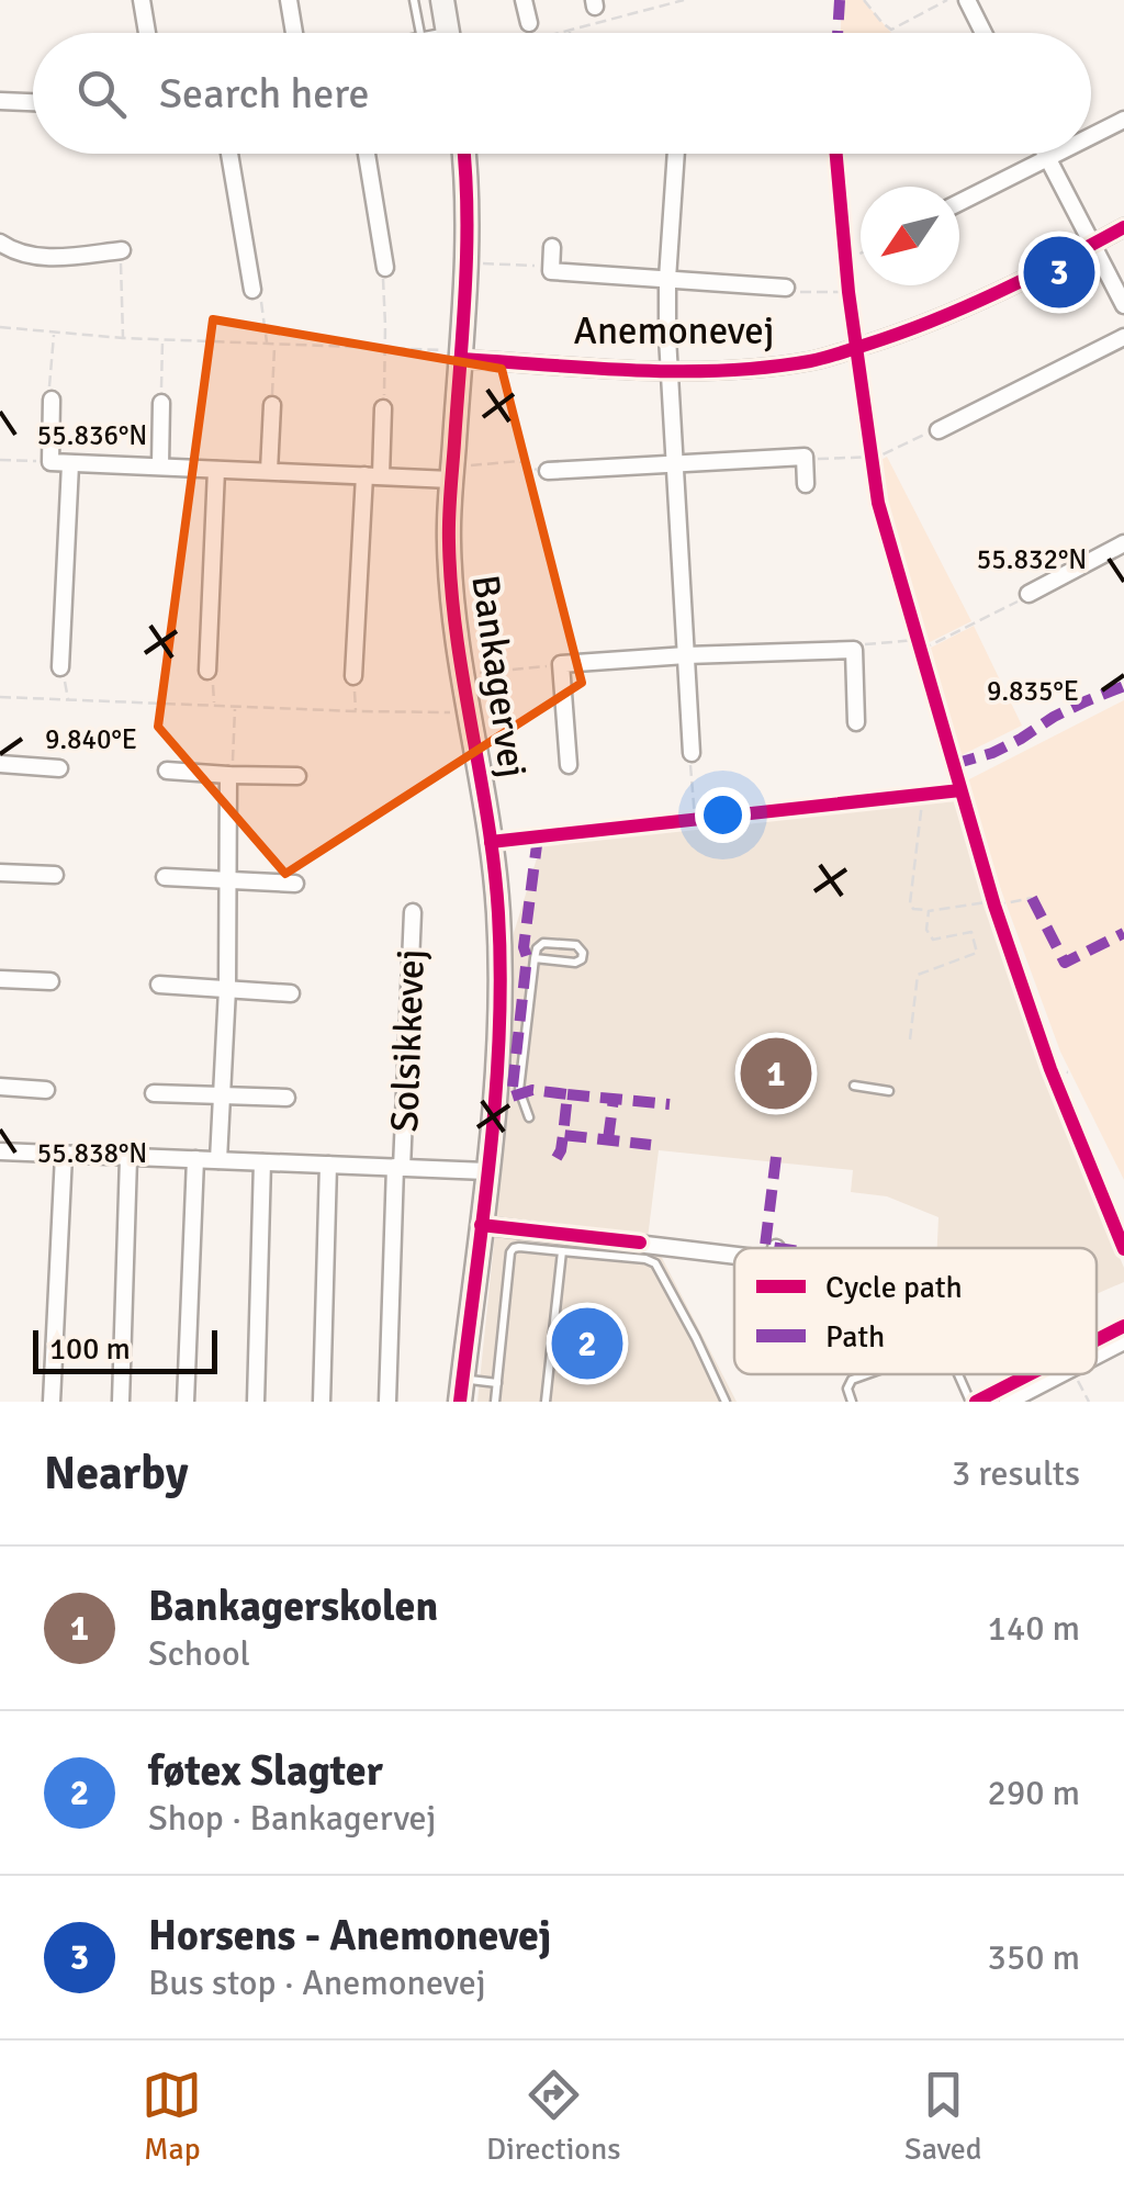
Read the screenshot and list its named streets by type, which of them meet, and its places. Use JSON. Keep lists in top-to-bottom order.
{
  "streets": {
    "street": ["Anemonevej", "Bankagervej", "Solsikkevej"]
  },
  "crossings": [
    ["Anemonevej", "Bankagervej"],
    ["Bankagervej", "Solsikkevej"]
  ],
  "legend": ["Cycle path", "Path"],
  "scale_bar": "100 m",
  "north": "bottom left",
  "page": {
    "search": "Search here",
    "pins": ["3", "1", "2"],
    "scale": "100 m",
    "heading": ["Nearby", "3 results"],
    "list": [
      {
        "mark": "1",
        "name": "Bankagerskolen",
        "note": "School",
        "value": "140 m"
      },
      {
        "mark": "2",
        "name": "føtex Slagter",
        "note": "Shop · Bankagervej",
        "value": "290 m"
      },
      {
        "mark": "3",
        "name": "Horsens - Anemonevej",
        "note": "Bus stop · Anemonevej",
        "value": "350 m"
      }
    ],
    "nav": ["Map", "Directions", "Saved"]
  },
  "coordinates": [
    "55.836°N",
    "55.832°N",
    "9.835°E",
    "9.840°E",
    "55.838°N"
  ]
}
